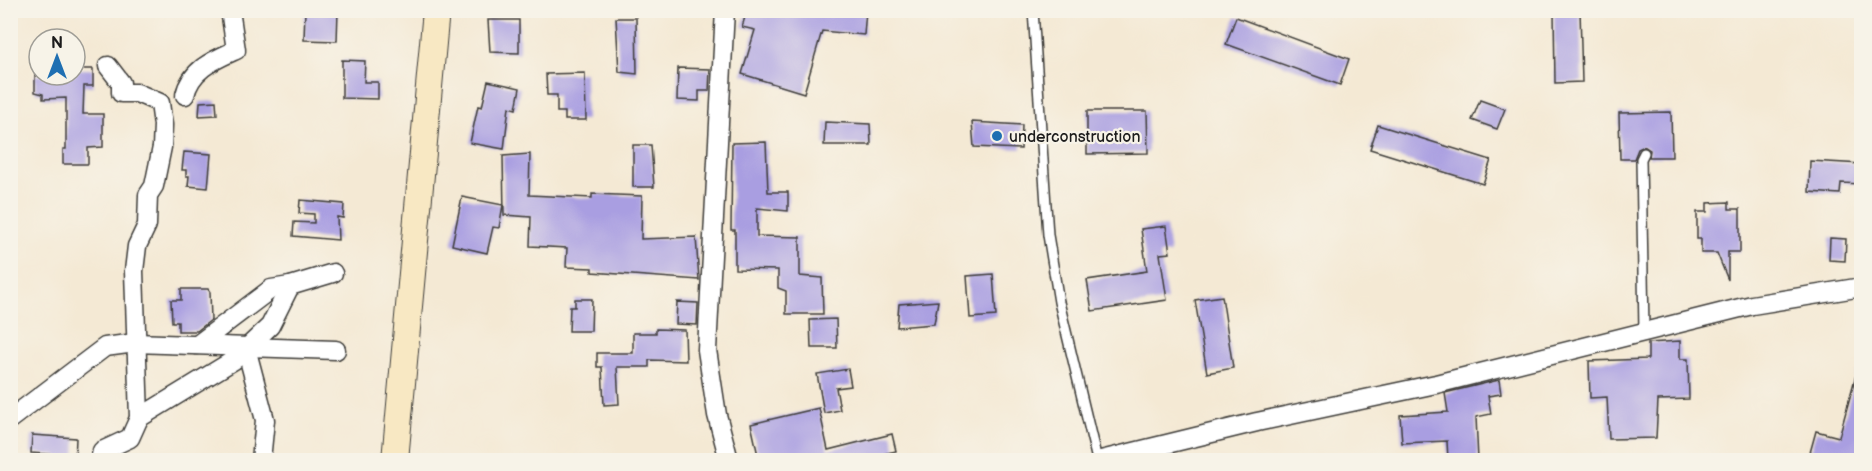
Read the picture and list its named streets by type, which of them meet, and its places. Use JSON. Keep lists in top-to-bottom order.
{
  "places": ["underconstruction"],
  "north": "top"
}
